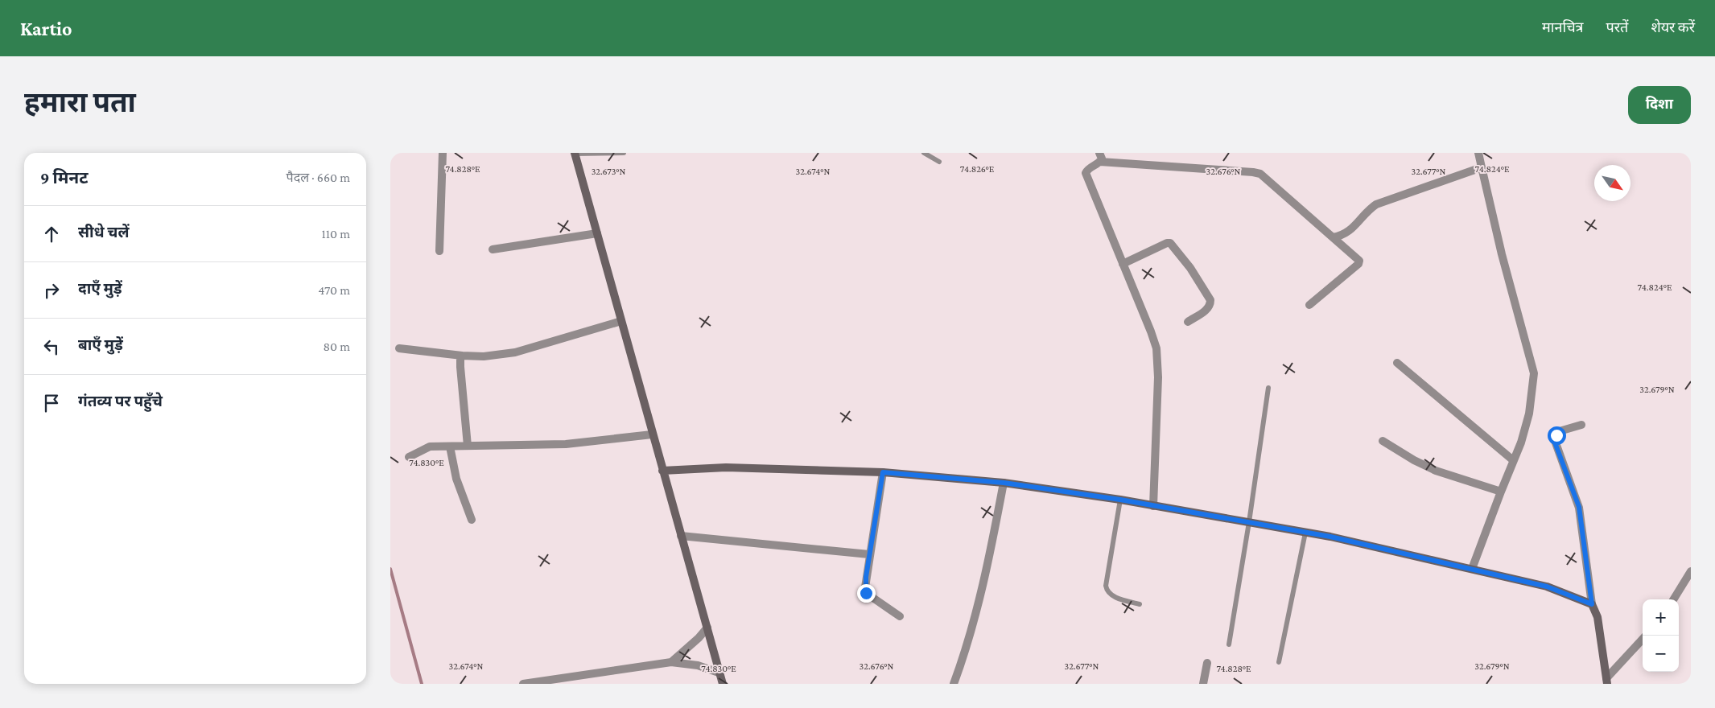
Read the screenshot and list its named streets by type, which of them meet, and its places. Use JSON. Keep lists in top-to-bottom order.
{
  "north": "bottom right",
  "page": {
    "header": "Kartio",
    "nav": ["मानचित्र", "परतें", "शेयर करें"],
    "buttons": "दिशा",
    "title": "हमारा पता",
    "heading": ["9 मिनट", "पैदल · 660 m"],
    "list": [
      ["सीधे चलें", "110 m"],
      ["दाएँ मुड़ें", "470 m"],
      ["बाएँ मुड़ें", "80 m"],
      "गंतव्य पर पहुँचे"
    ],
    "map_buttons": ["+", "−"]
  },
  "coordinates": [
    "74.828°E",
    "74.826°E",
    "74.824°E",
    "32.673°N",
    "32.674°N",
    "32.676°N",
    "32.677°N",
    "32.679°N",
    "74.830°E"
  ]
}
